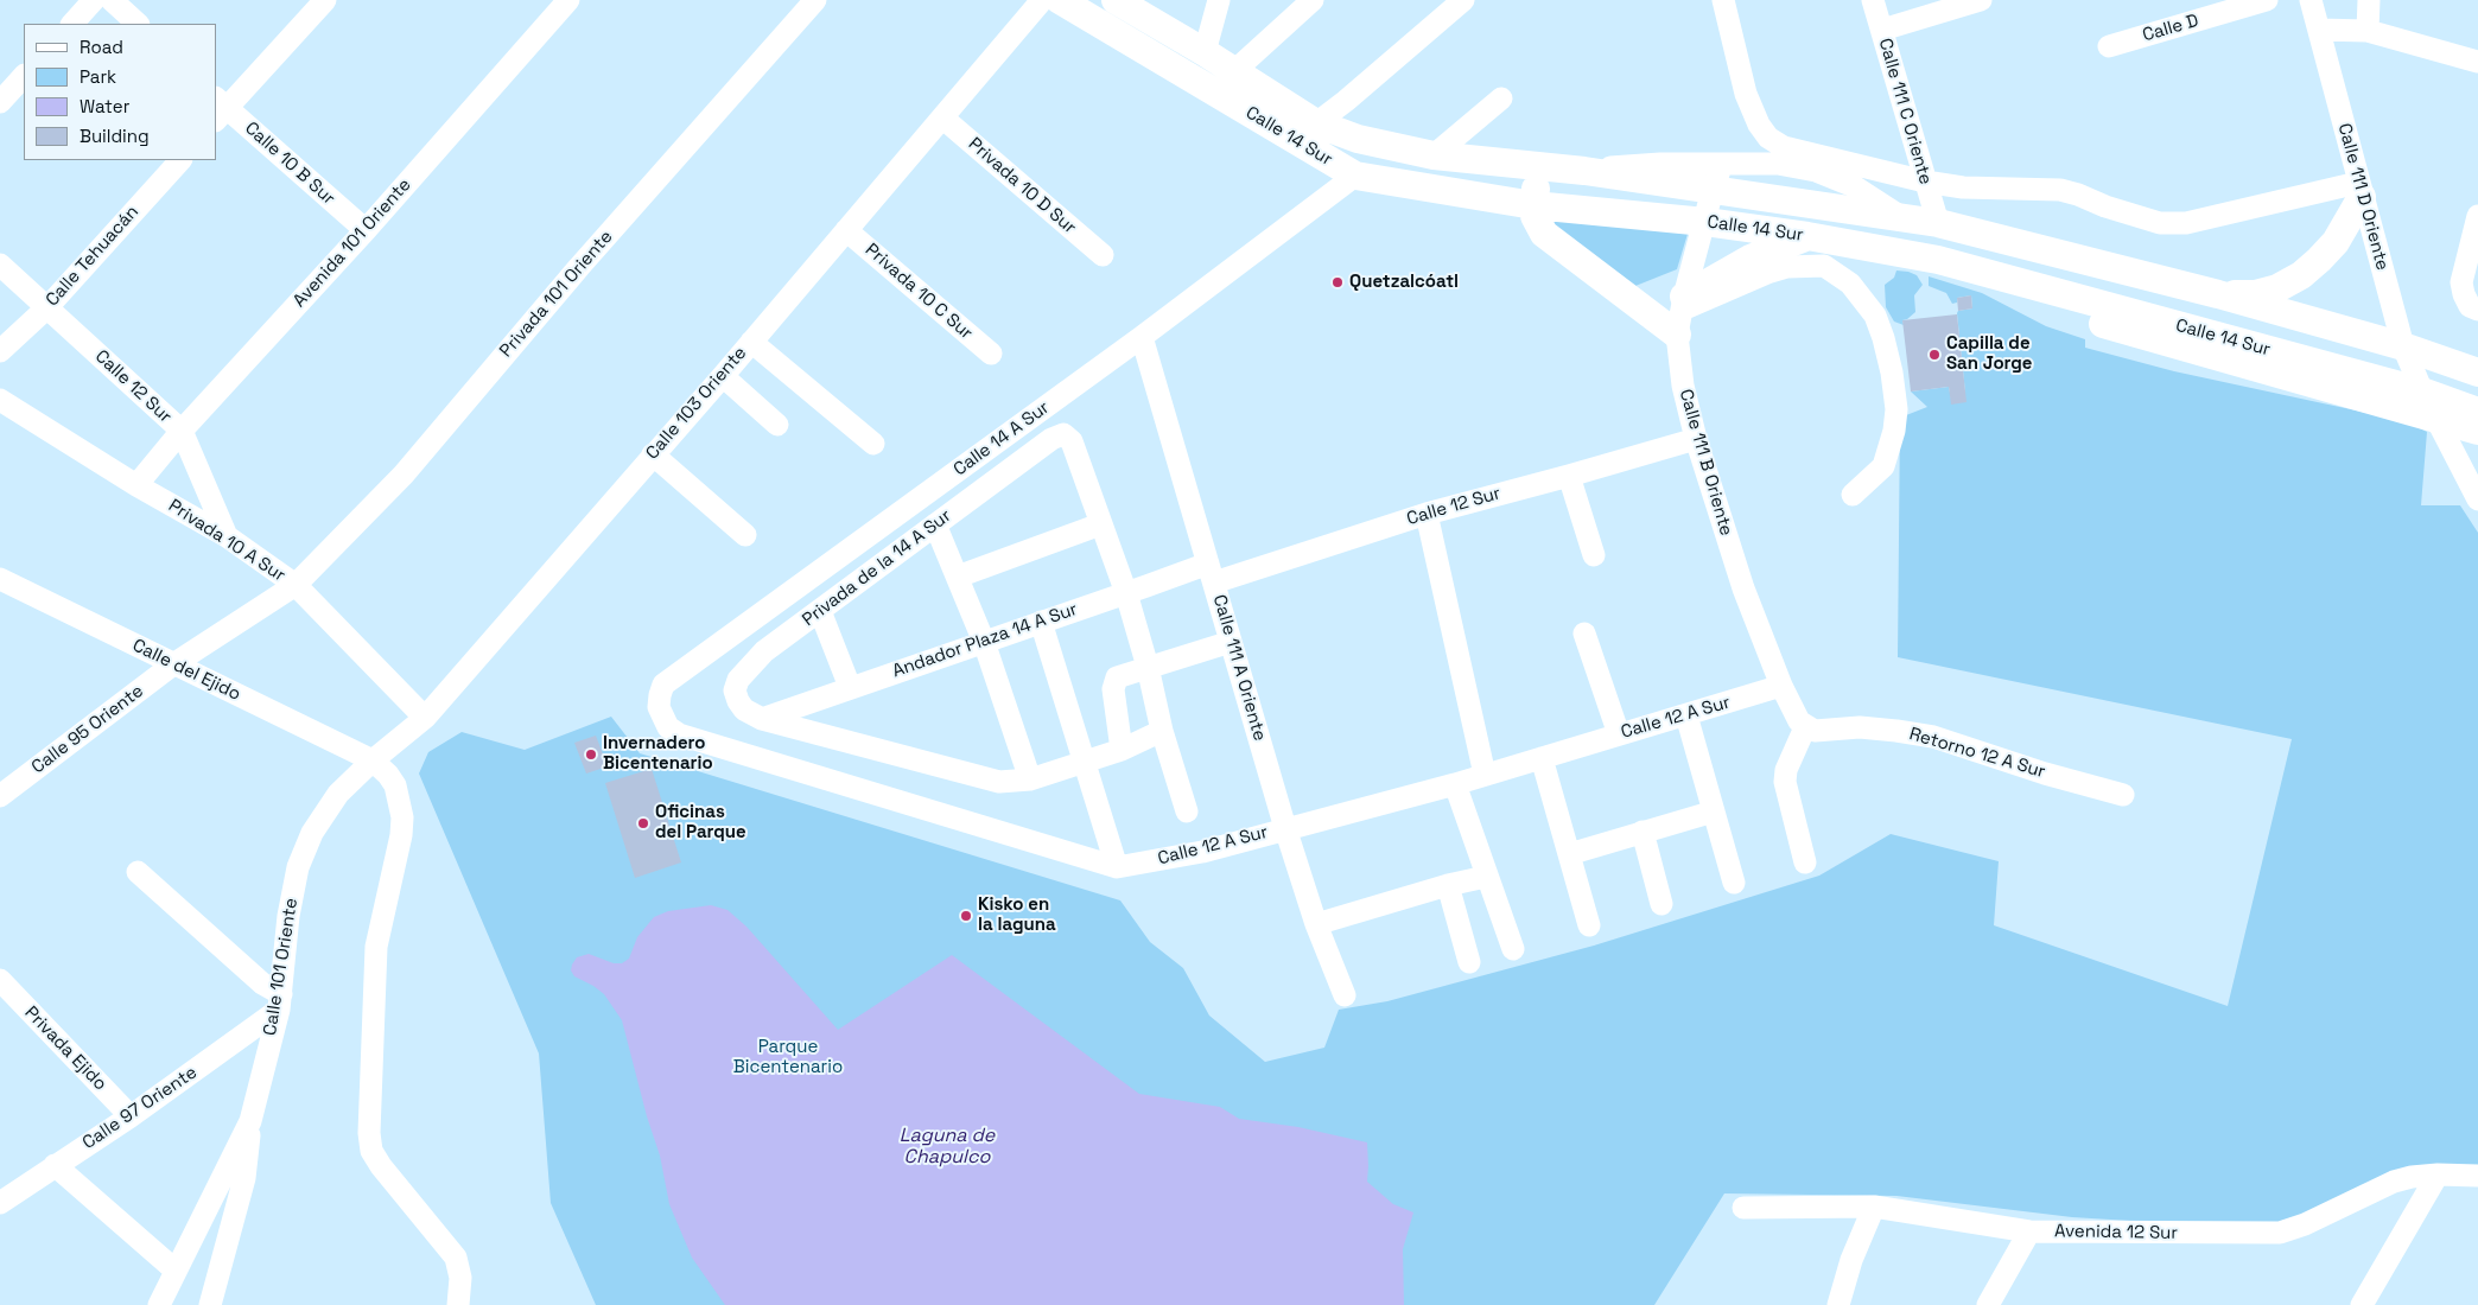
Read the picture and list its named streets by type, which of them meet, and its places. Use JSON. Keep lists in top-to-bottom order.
{
  "streets": {
    "main road": ["Calle 14 Sur"],
    "street": [
      "Calle D",
      "Calle 111 C Oriente",
      "Calle 10 B Sur",
      "Privada 10 D Sur",
      "Calle 111 D Oriente",
      "Avenida 101 Oriente",
      "Calle Tehuacán",
      "Privada 10 C Sur",
      "Privada 101 Oriente",
      "Calle 12 Sur",
      "Calle 103 Oriente",
      "Calle 14 A Sur",
      "Calle 111 B Oriente",
      "Privada 10 A Sur",
      "Privada de la 14 A Sur",
      "Andador Plaza 14 A Sur",
      "Calle 111 A Oriente",
      "Calle del Ejido",
      "Calle 12 A Sur",
      "Calle 95 Oriente",
      "Retorno 12 A Sur",
      "Calle 101 Oriente",
      "Privada Ejido",
      "Calle 97 Oriente",
      "Avenida 12 Sur"
    ]
  },
  "crossings": [
    ["Calle 111 C Oriente", "Calle 14 Sur"],
    ["Calle 14 Sur", "Calle 111 D Oriente"],
    ["Calle 14 Sur", "Calle 14 A Sur"],
    ["Calle 14 Sur", "Calle 111 B Oriente"],
    ["Calle 10 B Sur", "Avenida 101 Oriente"],
    ["Privada 10 D Sur", "Calle 103 Oriente"],
    ["Avenida 101 Oriente", "Calle 12 Sur"],
    ["Avenida 101 Oriente", "Privada 10 A Sur"],
    ["Calle Tehuacán", "Calle 12 Sur"],
    ["Privada 10 C Sur", "Calle 103 Oriente"],
    ["Privada 101 Oriente", "Privada 10 A Sur"],
    ["Privada 101 Oriente", "Calle 95 Oriente"],
    ["Calle 12 Sur", "Calle 111 B Oriente"],
    ["Calle 12 Sur", "Privada 10 A Sur"],
    ["Calle 12 Sur", "Andador Plaza 14 A Sur"],
    ["Calle 12 Sur", "Calle 111 A Oriente"],
    ["Calle 103 Oriente", "Privada 10 A Sur"],
    ["Calle 103 Oriente", "Calle del Ejido"],
    ["Calle 103 Oriente", "Calle 101 Oriente"],
    ["Calle 14 A Sur", "Calle 111 A Oriente"],
    ["Calle 14 A Sur", "Calle 12 A Sur"],
    ["Calle 111 B Oriente", "Calle 12 A Sur"],
    ["Privada 10 A Sur", "Calle 95 Oriente"],
    ["Privada de la 14 A Sur", "Andador Plaza 14 A Sur"],
    ["Andador Plaza 14 A Sur", "Calle 111 A Oriente"],
    ["Calle 111 A Oriente", "Calle 12 A Sur"],
    ["Calle del Ejido", "Calle 95 Oriente"],
    ["Calle 101 Oriente", "Calle 97 Oriente"],
    ["Privada Ejido", "Calle 97 Oriente"]
  ],
  "water": ["Laguna de Chapulco"],
  "parks": ["Parque Bicentenario"],
  "places": [
    "Quetzalcóatl",
    "Capilla de San Jorge",
    "Invernadero Bicentenario",
    "Oficinas del Parque",
    "Kisko en la laguna"
  ],
  "legend": [
    "Road",
    "Park",
    "Water",
    "Building"
  ]
}
